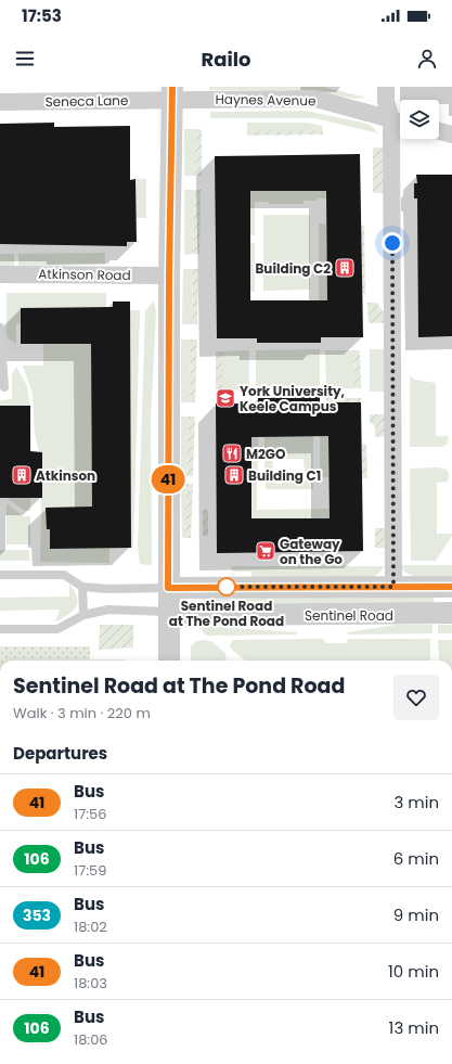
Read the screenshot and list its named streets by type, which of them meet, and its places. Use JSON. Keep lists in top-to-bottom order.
{
  "streets": {
    "street": [
      "Haynes Avenue",
      "Seneca Lane",
      "Atkinson Road",
      "Sentinel Road"
    ]
  },
  "crossings": [
    ["Haynes Avenue", "Seneca Lane"]
  ],
  "places": {
    "building": ["Building C2", "Atkinson", "Building C1"],
    "school or university": ["York University, Keele Campus"],
    "restaurant": ["M2GO"],
    "supermarket": ["Gateway on the Go"],
    "other": ["Sentinel Road at The Pond Road"]
  },
  "lines": ["bus line 41"],
  "page": {
    "status": "17:53",
    "header": "Railo",
    "on_map": "41",
    "heading": [
      ["Sentinel Road at The Pond Road", "Walk · 3 min · 220 m"],
      "Departures"
    ],
    "list": [
      {
        "mark": "41",
        "name": "Bus",
        "note": "17:56",
        "value": "3 min"
      },
      {
        "mark": "106",
        "name": "Bus",
        "note": "17:59",
        "value": "6 min"
      },
      {
        "mark": "353",
        "name": "Bus",
        "note": "18:02",
        "value": "9 min"
      },
      {
        "mark": "41",
        "name": "Bus",
        "note": "18:03",
        "value": "10 min"
      },
      {
        "mark": "106",
        "name": "Bus",
        "note": "18:06",
        "value": "13 min"
      }
    ]
  }
}
